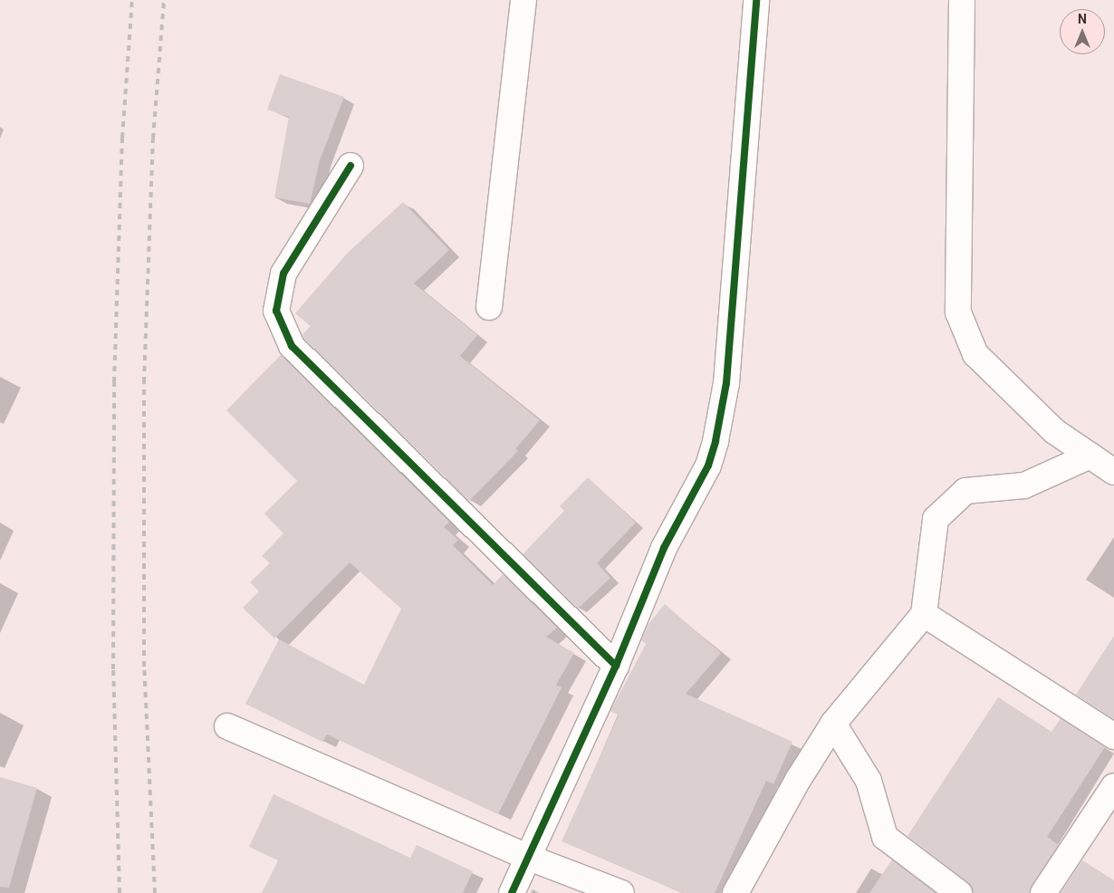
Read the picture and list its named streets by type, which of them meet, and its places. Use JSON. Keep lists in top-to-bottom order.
{
  "north": "top"
}
